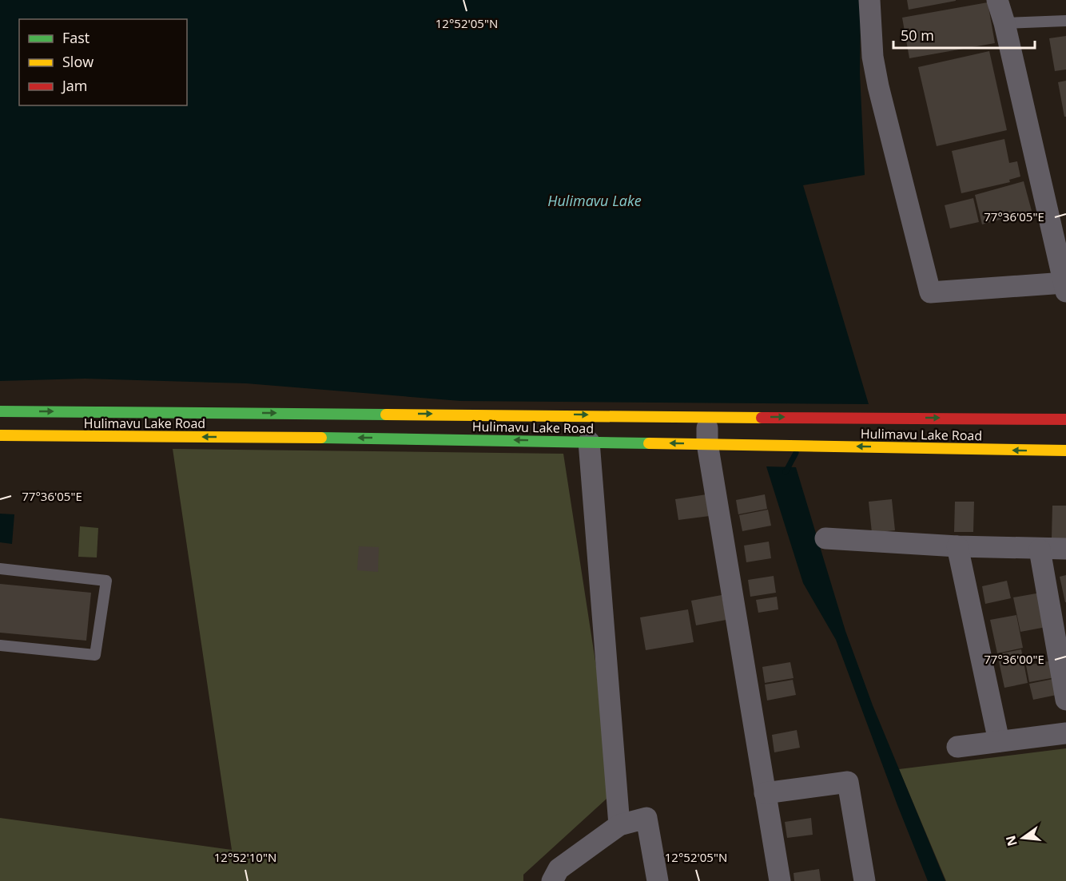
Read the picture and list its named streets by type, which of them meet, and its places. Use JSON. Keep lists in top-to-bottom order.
{
  "streets": {
    "main road": ["Hulimavu Lake Road"]
  },
  "water": ["Hulimavu Lake"],
  "legend": ["Fast", "Slow", "Jam"],
  "scale_bar": "50 m",
  "north": "left",
  "coordinates": [
    "12°52'05\"N",
    "77°36'05\"E",
    "77°36'00\"E",
    "12°52'10\"N"
  ]
}
